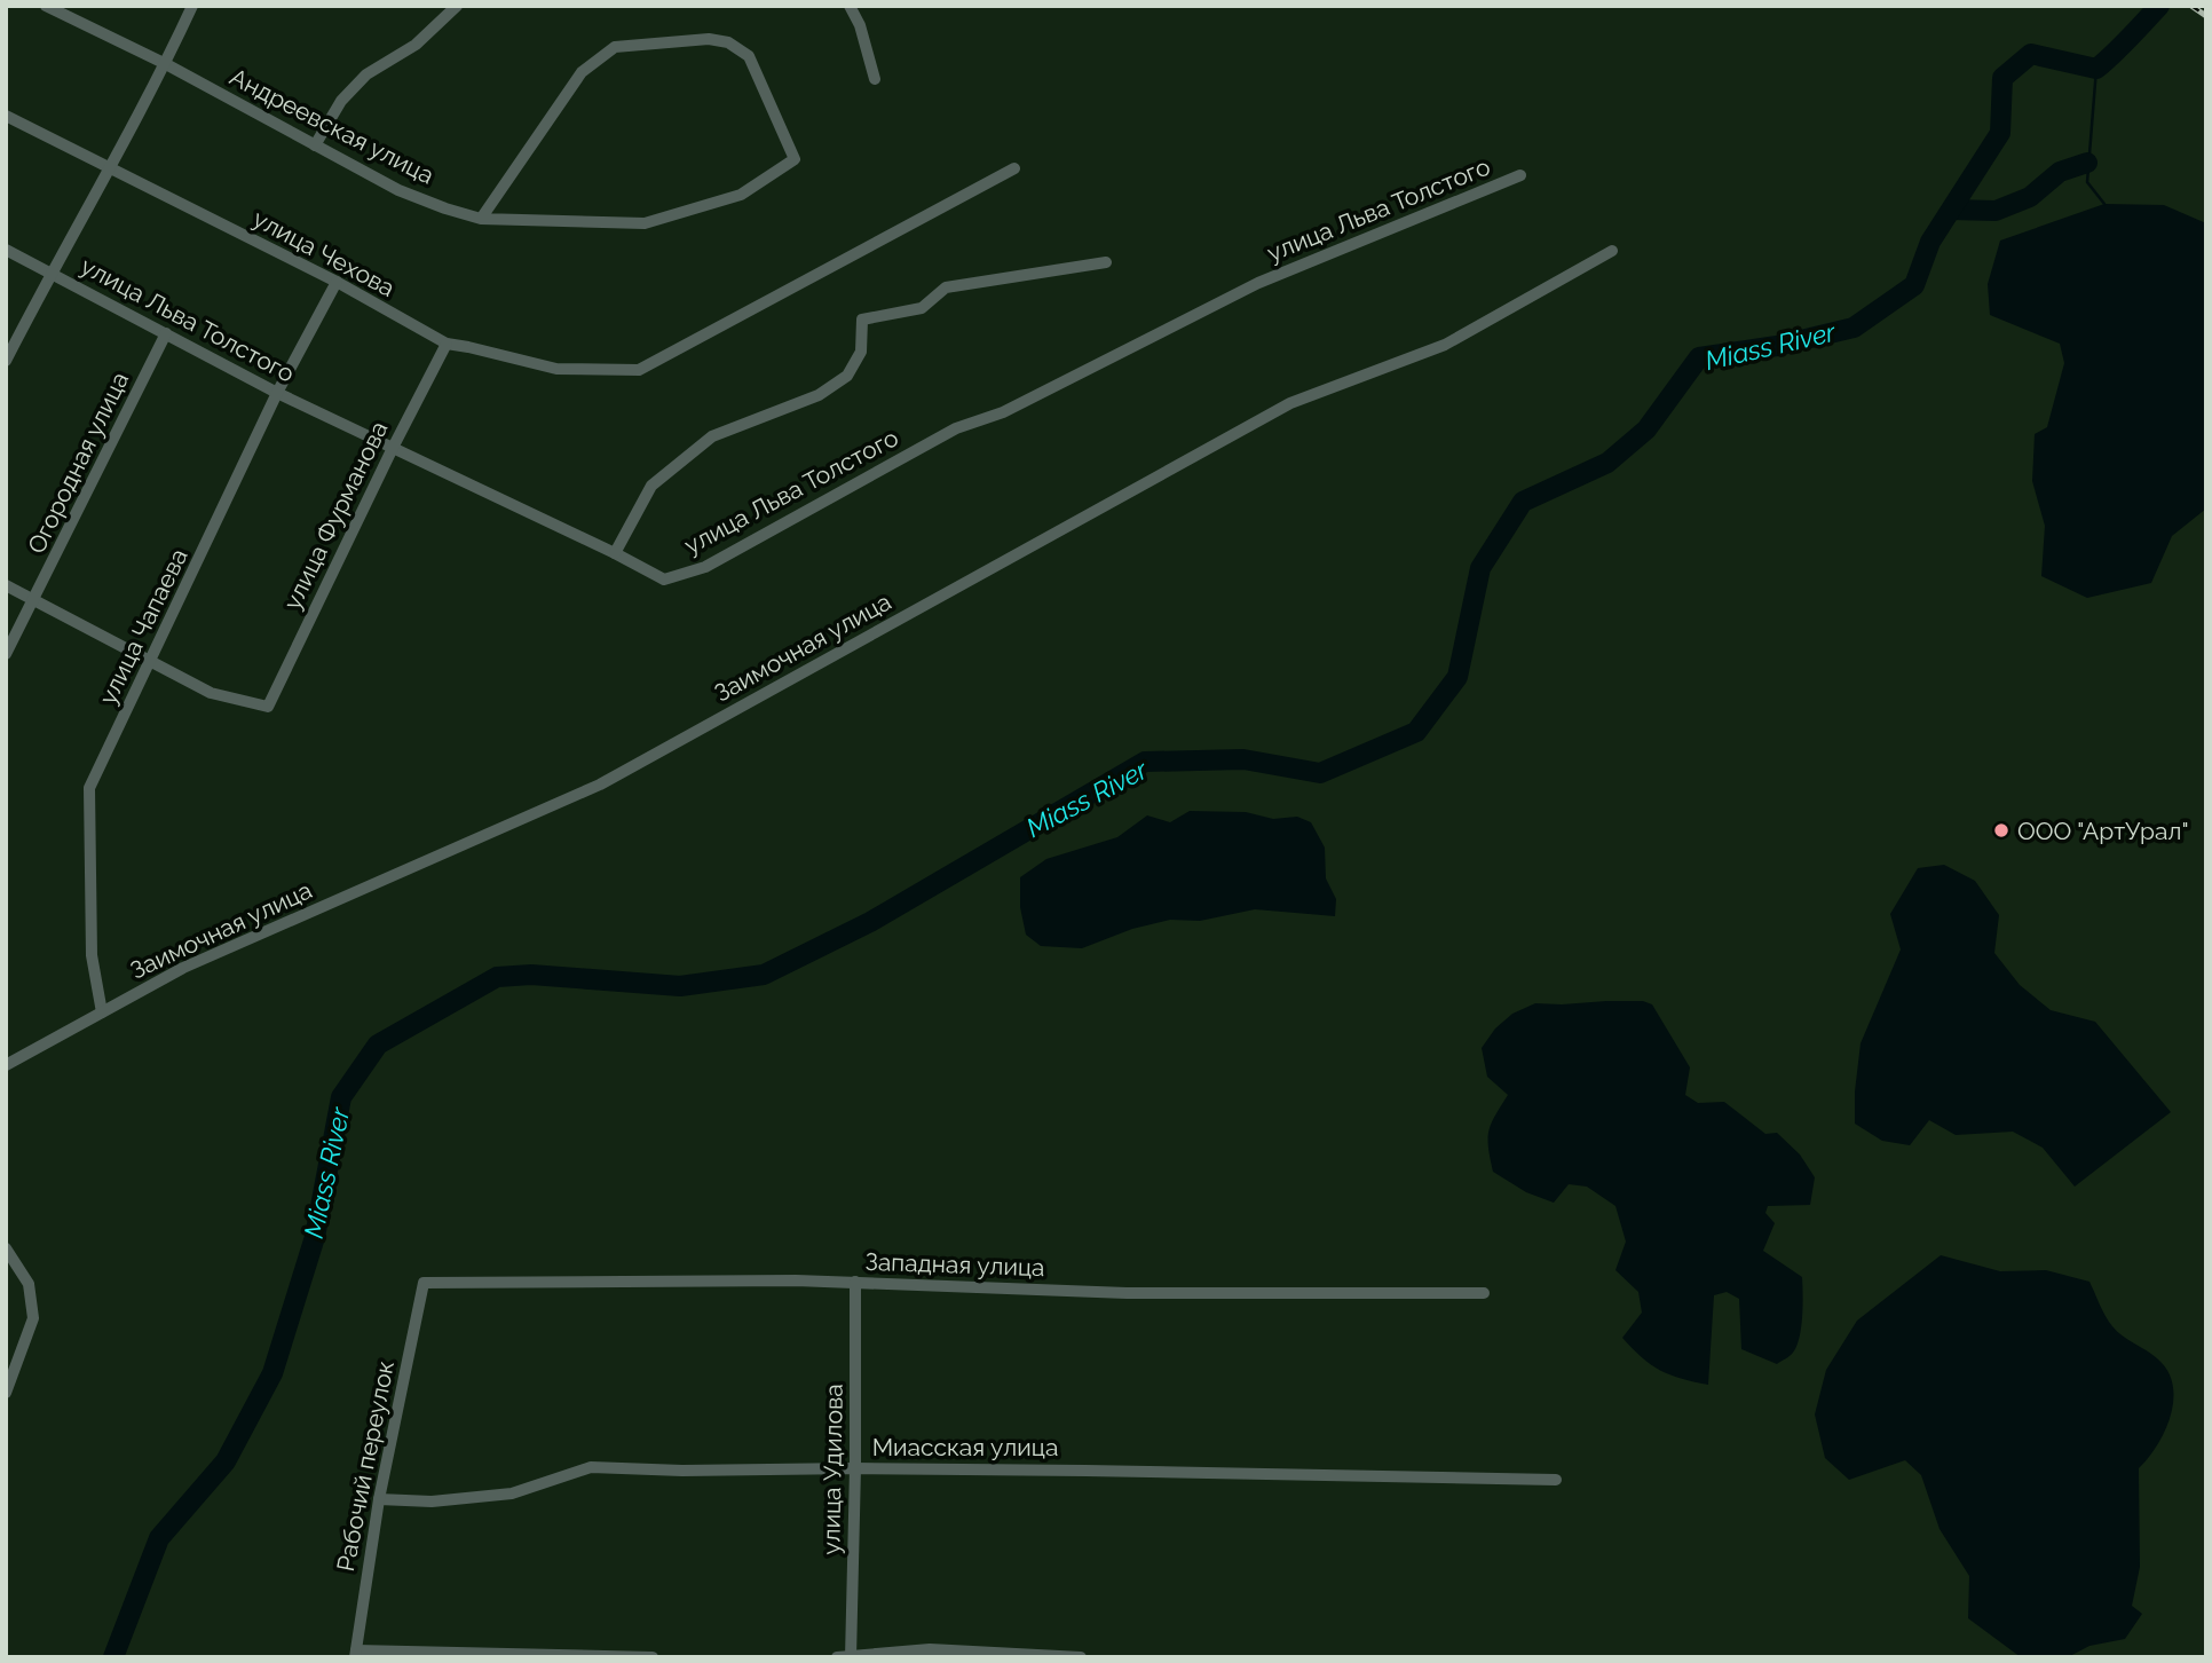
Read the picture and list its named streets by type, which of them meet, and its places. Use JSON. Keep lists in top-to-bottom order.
{
  "streets": {
    "street": [
      "Андреевская улица",
      "улица Льва Толстого",
      "улица Чехова",
      "Огородная улица",
      "улица Фурманова",
      "улица Чапаева",
      "Заимочная улица",
      "Западная улица",
      "Миасская улица",
      "Рабочий переулок",
      "улица Удилова"
    ]
  },
  "crossings": [
    ["улица Льва Толстого", "Огородная улица"],
    ["улица Льва Толстого", "улица Фурманова"],
    ["улица Льва Толстого", "улица Чапаева"],
    ["улица Чехова", "улица Фурманова"],
    ["улица Чехова", "улица Чапаева"],
    ["улица Фурманова", "улица Чапаева"],
    ["улица Чапаева", "Заимочная улица"],
    ["Западная улица", "Рабочий переулок"],
    ["Западная улица", "улица Удилова"],
    ["Миасская улица", "Рабочий переулок"],
    ["Миасская улица", "улица Удилова"]
  ],
  "water": ["Miass River"],
  "places": ["ООО \"АртУрал\""]
}
